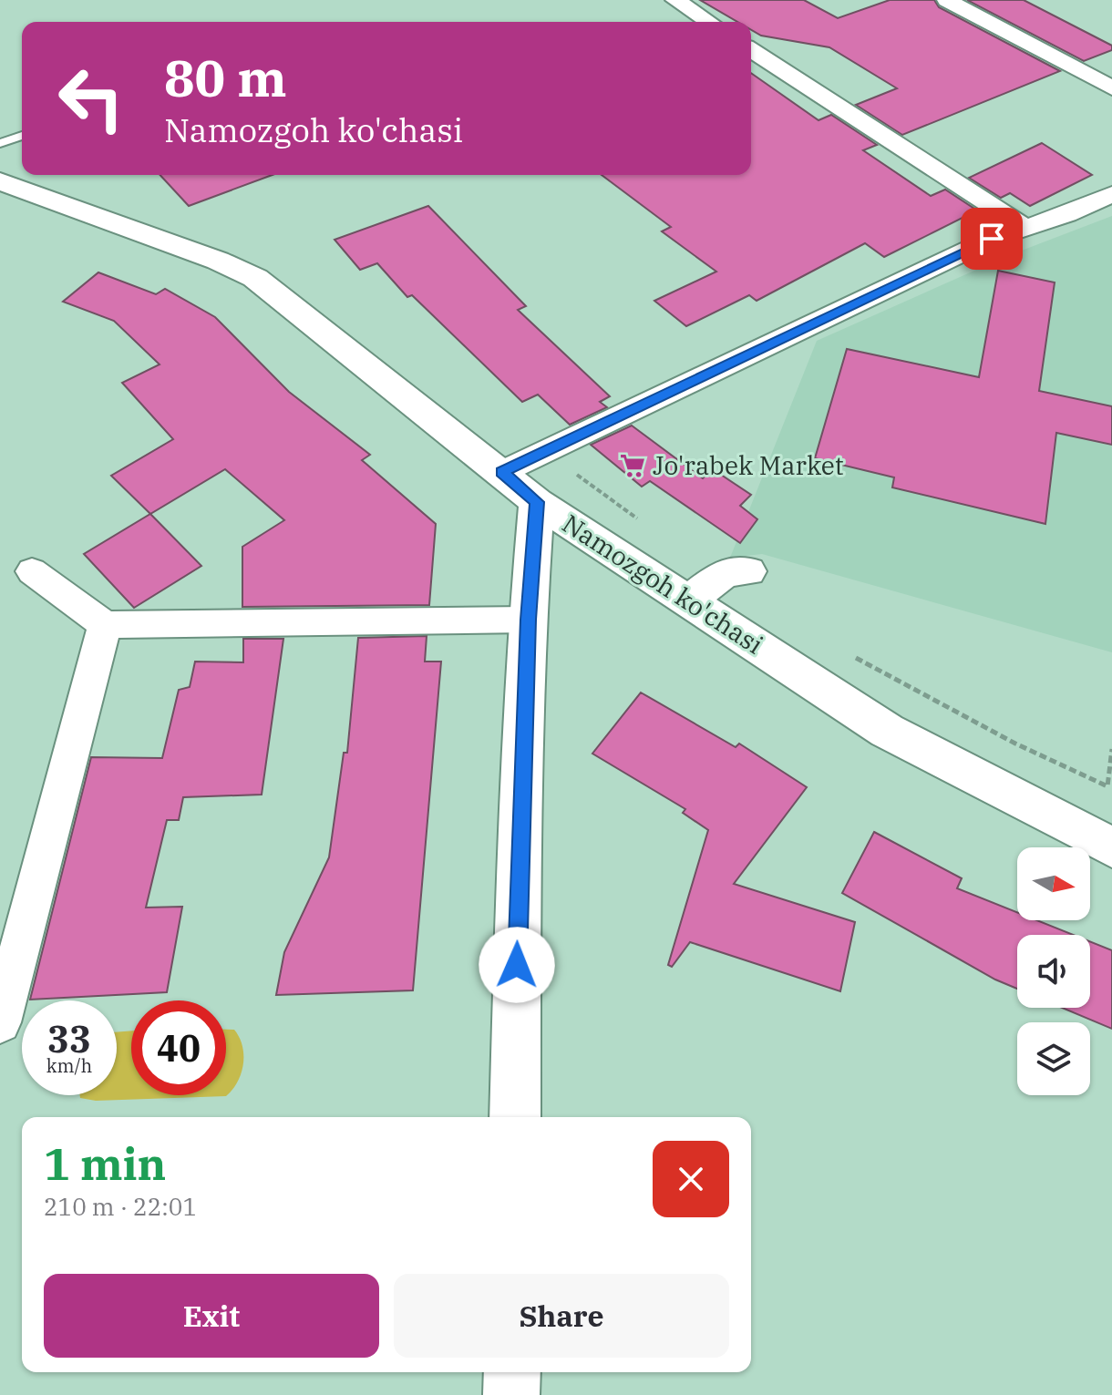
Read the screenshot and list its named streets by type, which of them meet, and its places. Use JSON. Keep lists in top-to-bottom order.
{
  "streets": {
    "street": ["Namozgoh ko'chasi"]
  },
  "places": {
    "supermarket": ["Jo'rabek Market"]
  },
  "north": "right",
  "page": {
    "turn": ["80 m", "Namozgoh ko'chasi"],
    "speed": "33 km/h",
    "limit": "40",
    "heading": ["1 min", "210 m · 22:01"],
    "buttons": ["Exit", "Share"]
  }
}
